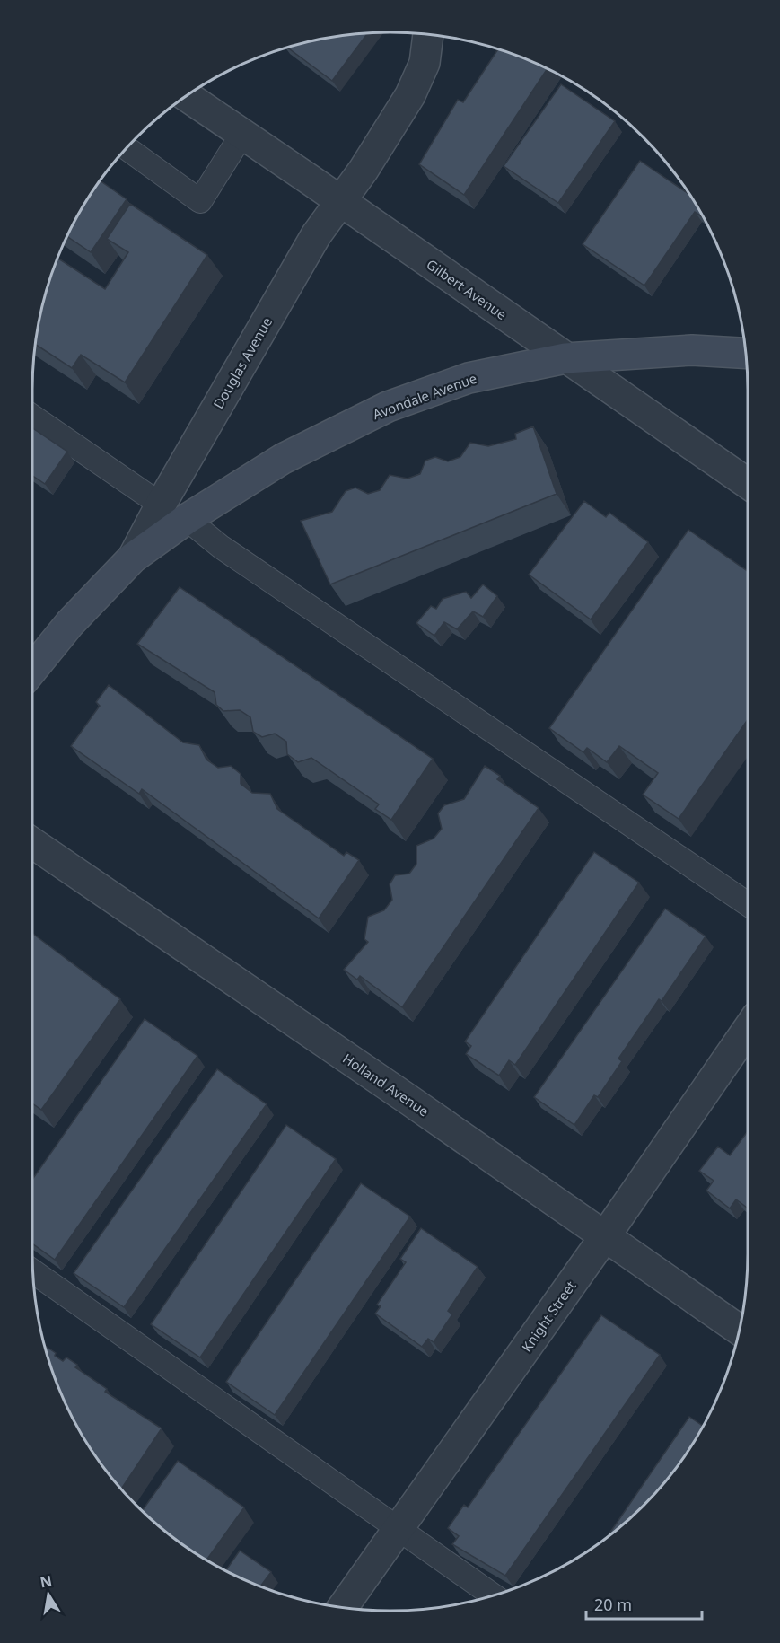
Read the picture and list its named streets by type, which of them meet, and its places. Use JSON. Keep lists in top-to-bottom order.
{
  "streets": {
    "main road": ["Douglas Avenue", "Avondale Avenue"],
    "street": ["Gilbert Avenue", "Holland Avenue", "Knight Street"]
  },
  "crossings": [
    ["Gilbert Avenue", "Douglas Avenue"],
    ["Gilbert Avenue", "Avondale Avenue"],
    ["Douglas Avenue", "Avondale Avenue"],
    ["Holland Avenue", "Knight Street"]
  ],
  "scale_bar": "20 m",
  "north": "top"
}
